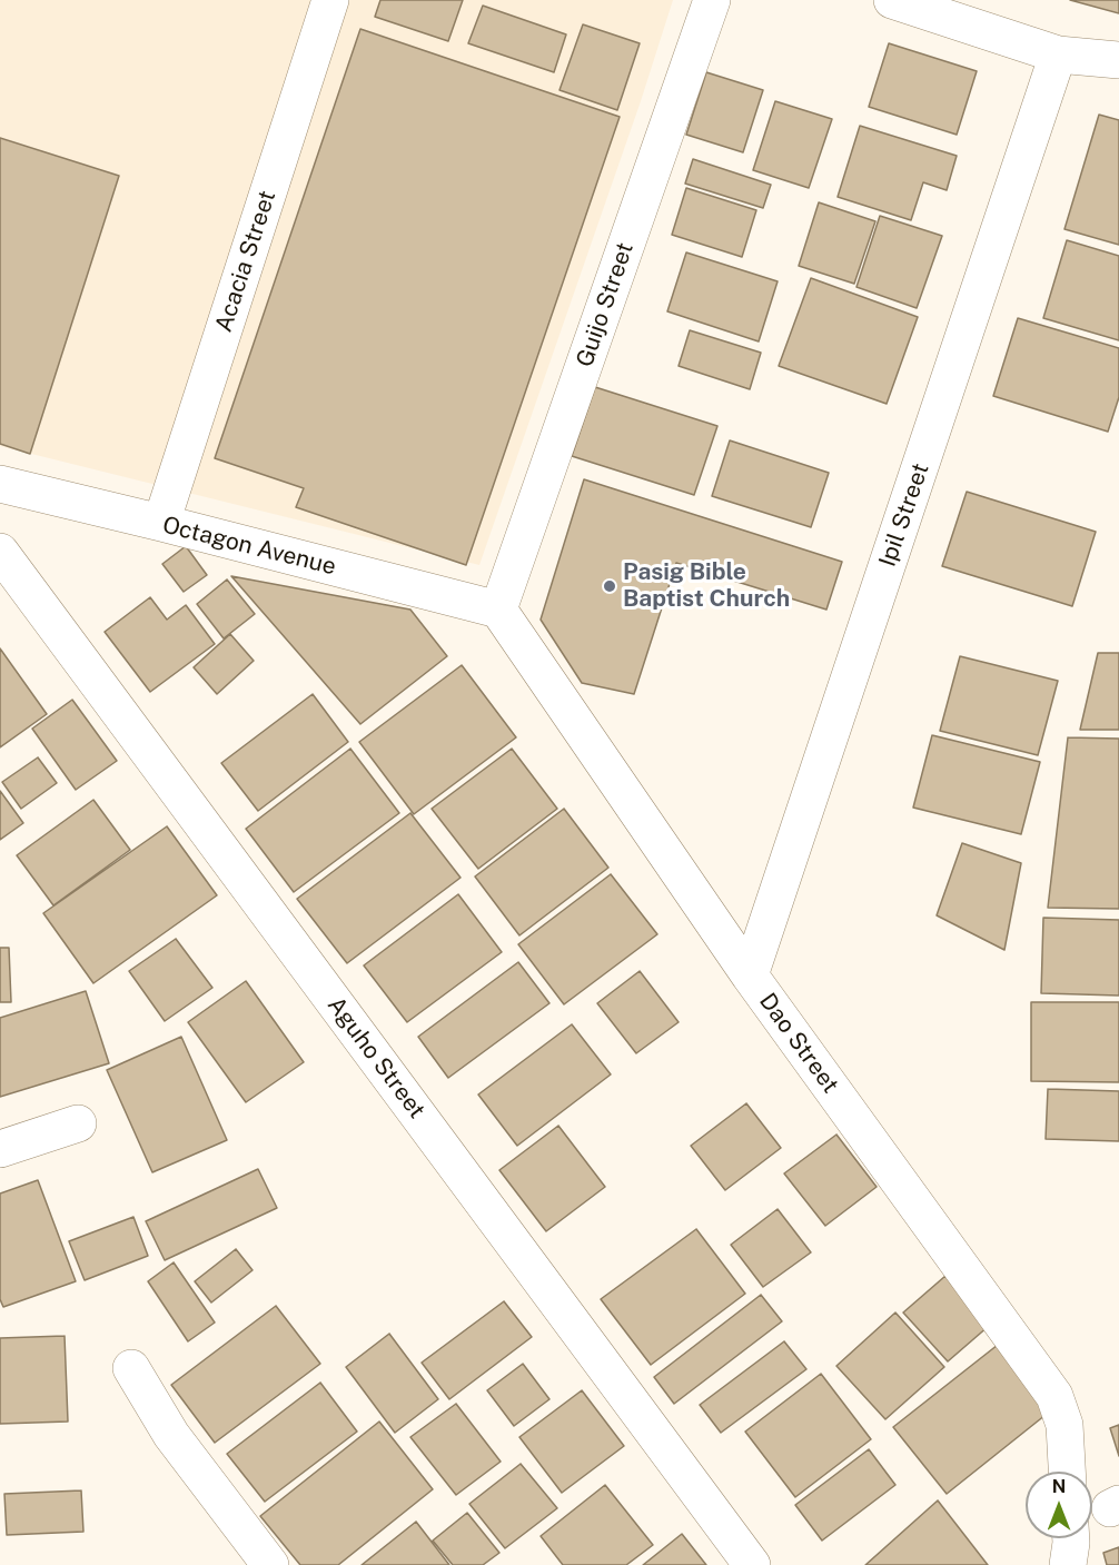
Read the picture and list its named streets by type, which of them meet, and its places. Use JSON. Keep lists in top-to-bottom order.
{
  "streets": {
    "street": [
      "Acacia Street",
      "Guijo Street",
      "Ipil Street",
      "Octagon Avenue",
      "Dao Street",
      "Aguho Street"
    ]
  },
  "crossings": [
    ["Acacia Street", "Octagon Avenue"],
    ["Guijo Street", "Octagon Avenue"],
    ["Guijo Street", "Dao Street"],
    ["Ipil Street", "Dao Street"],
    ["Octagon Avenue", "Dao Street"]
  ],
  "places": ["Pasig Bible Baptist Church"],
  "north": "top"
}
